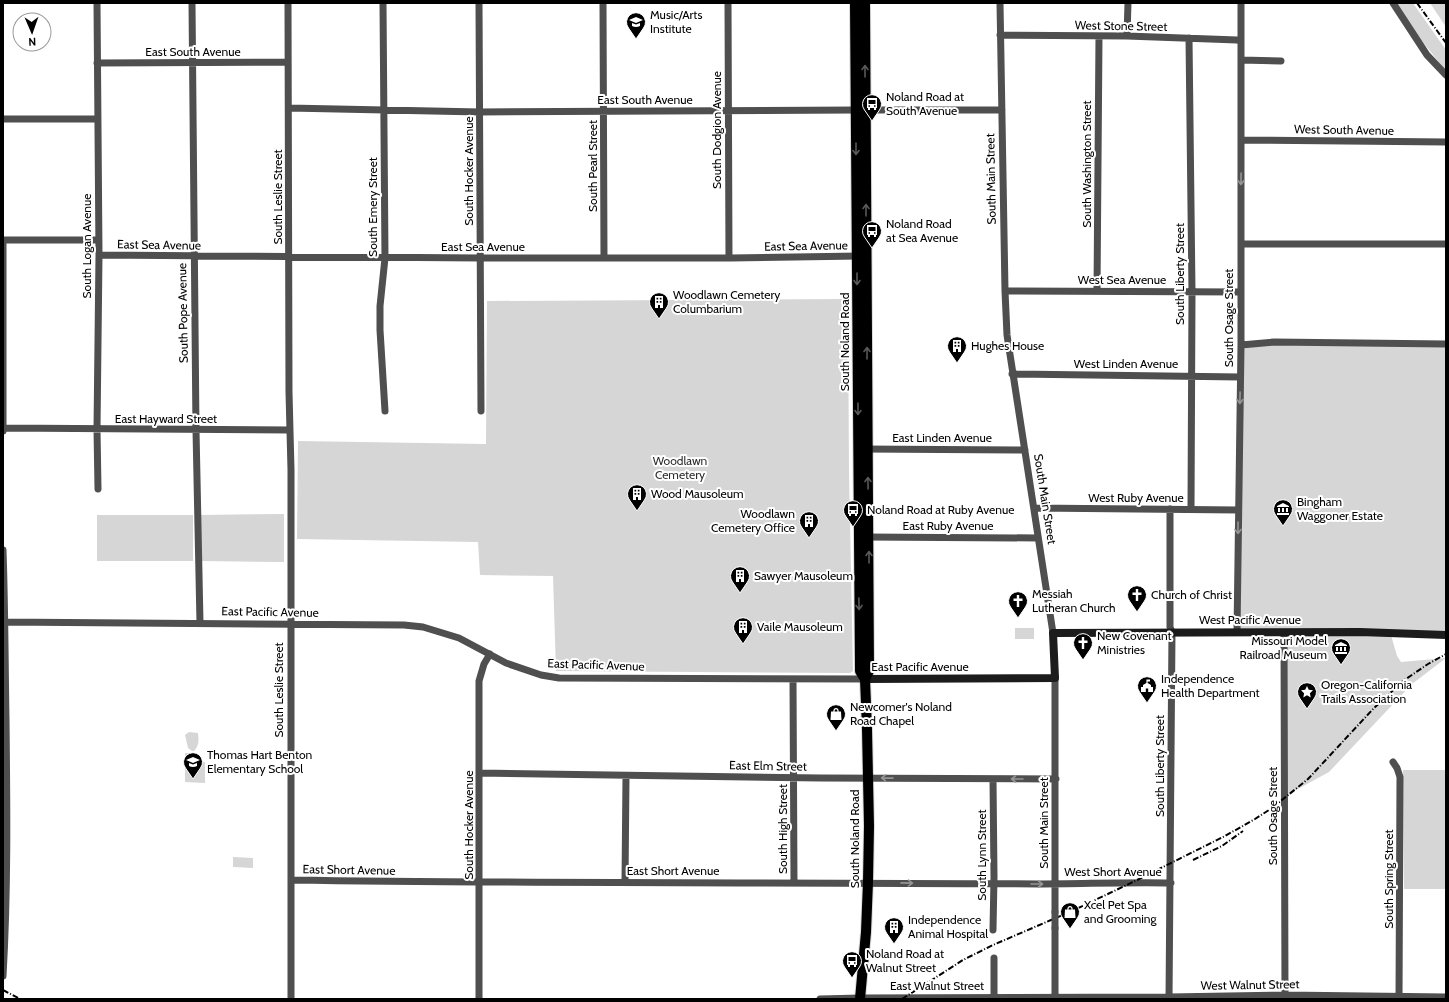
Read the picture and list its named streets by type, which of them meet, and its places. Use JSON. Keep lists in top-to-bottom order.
{
  "streets": {
    "main road": ["South Noland Road"],
    "street": [
      "West Stone Street",
      "East South Avenue",
      "South Dodgion Avenue",
      "West South Avenue",
      "South Washington Street",
      "South Pearl Street",
      "South Hocker Avenue",
      "South Main Street",
      "South Leslie Street",
      "South Emery Street",
      "East Sea Avenue",
      "South Logan Avenue",
      "South Liberty Street",
      "West Sea Avenue",
      "South Pope Avenue",
      "South Osage Street",
      "West Linden Avenue",
      "East Hayward Street",
      "East Linden Avenue",
      "West Ruby Avenue",
      "East Ruby Avenue",
      "East Pacific Avenue",
      "West Pacific Avenue",
      "East Elm Street",
      "South High Street",
      "South Lynn Street",
      "East Short Avenue",
      "West Short Avenue",
      "South Spring Street",
      "West Walnut Street",
      "East Walnut Street"
    ]
  },
  "crossings": [
    ["West Stone Street", "South Washington Street"],
    ["West Stone Street", "South Main Street"],
    ["West Stone Street", "South Liberty Street"],
    ["West Stone Street", "South Osage Street"],
    ["East South Avenue", "South Dodgion Avenue"],
    ["East South Avenue", "South Pearl Street"],
    ["East South Avenue", "South Hocker Avenue"],
    ["East South Avenue", "South Main Street"],
    ["East South Avenue", "South Leslie Street"],
    ["East South Avenue", "South Emery Street"],
    ["East South Avenue", "South Logan Avenue"],
    ["East South Avenue", "South Pope Avenue"],
    ["East South Avenue", "South Noland Road"],
    ["South Dodgion Avenue", "East Sea Avenue"],
    ["West South Avenue", "South Osage Street"],
    ["South Washington Street", "West Sea Avenue"],
    ["South Pearl Street", "East Sea Avenue"],
    ["South Hocker Avenue", "East Sea Avenue"],
    ["South Hocker Avenue", "East Pacific Avenue"],
    ["South Hocker Avenue", "East Elm Street"],
    ["South Hocker Avenue", "East Short Avenue"],
    ["South Main Street", "West Sea Avenue"],
    ["South Main Street", "West Linden Avenue"],
    ["South Main Street", "East Linden Avenue"],
    ["South Main Street", "West Ruby Avenue"],
    ["South Main Street", "East Ruby Avenue"],
    ["South Main Street", "East Pacific Avenue"],
    ["South Main Street", "West Pacific Avenue"],
    ["South Main Street", "East Elm Street"],
    ["South Main Street", "East Short Avenue"],
    ["South Main Street", "West Short Avenue"],
    ["South Main Street", "West Walnut Street"],
    ["South Main Street", "East Walnut Street"],
    ["South Leslie Street", "East Sea Avenue"],
    ["South Leslie Street", "East Hayward Street"],
    ["South Leslie Street", "East Pacific Avenue"],
    ["South Leslie Street", "East Short Avenue"],
    ["South Emery Street", "East Sea Avenue"],
    ["East Sea Avenue", "South Logan Avenue"],
    ["East Sea Avenue", "South Pope Avenue"],
    ["East Sea Avenue", "South Noland Road"],
    ["South Logan Avenue", "East Hayward Street"],
    ["South Liberty Street", "West Sea Avenue"],
    ["South Liberty Street", "West Linden Avenue"],
    ["South Liberty Street", "West Ruby Avenue"],
    ["South Liberty Street", "West Pacific Avenue"],
    ["South Liberty Street", "West Short Avenue"],
    ["South Liberty Street", "West Walnut Street"],
    ["West Sea Avenue", "South Osage Street"],
    ["South Pope Avenue", "East Hayward Street"],
    ["South Pope Avenue", "East Pacific Avenue"],
    ["South Osage Street", "West Linden Avenue"],
    ["South Osage Street", "West Ruby Avenue"],
    ["South Osage Street", "West Pacific Avenue"],
    ["South Osage Street", "West Walnut Street"],
    ["South Noland Road", "East Linden Avenue"],
    ["South Noland Road", "East Ruby Avenue"],
    ["South Noland Road", "East Pacific Avenue"],
    ["South Noland Road", "East Elm Street"],
    ["South Noland Road", "East Short Avenue"],
    ["South Noland Road", "East Walnut Street"],
    ["East Pacific Avenue", "South High Street"],
    ["East Elm Street", "South High Street"],
    ["East Elm Street", "South Lynn Street"],
    ["South High Street", "East Short Avenue"],
    ["South Lynn Street", "East Short Avenue"],
    ["East Short Avenue", "West Short Avenue"],
    ["South Spring Street", "West Walnut Street"],
    ["West Walnut Street", "East Walnut Street"]
  ],
  "one_way": ["South Osage Street"],
  "parks": ["Woodlawn Cemetery"],
  "places": {
    "school or university": ["Music/Arts Institute", "Thomas Hart Benton Elementary School"],
    "bus stop": [
      "Noland Road at South Avenue",
      "Noland Road at Sea Avenue",
      "Noland Road at Ruby Avenue",
      "Noland Road at Walnut Street"
    ],
    "building": [
      "Woodlawn Cemetery Columbarium",
      "Hughes House",
      "Wood Mausoleum",
      "Woodlawn Cemetery Office",
      "Sawyer Mausoleum",
      "Vaile Mausoleum",
      "Independence Animal Hospital"
    ],
    "museum": ["Bingham Waggoner Estate", "Missouri Model Railroad Museum"],
    "church": ["Church of Christ", "Messiah Lutheran Church", "New Covenant Ministries"],
    "public building": ["Independence Health Department"],
    "place": ["Oregon-California Trails Association"],
    "shop": ["Newcomer's Noland Road Chapel", "Xcel Pet Spa and Grooming"]
  },
  "north": "bottom"
}
